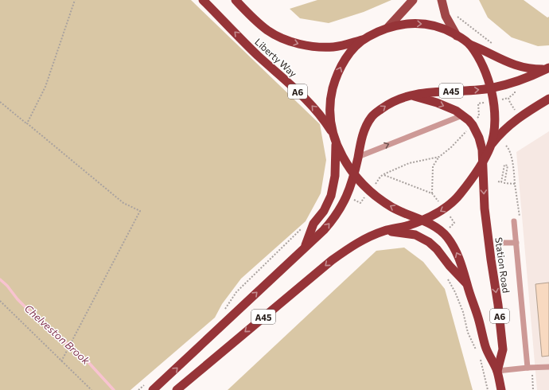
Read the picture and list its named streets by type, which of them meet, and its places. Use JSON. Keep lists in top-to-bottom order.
{
  "streets": {
    "highway": [
      "Liberty Way",
      "A45",
      "A6",
      "Station Road"
    ]
  },
  "crossings": [
    ["A45", "A6"],
    ["A45", "Station Road"],
    ["A6", "Station Road"]
  ],
  "water": ["Chelveston Brook"]
}
